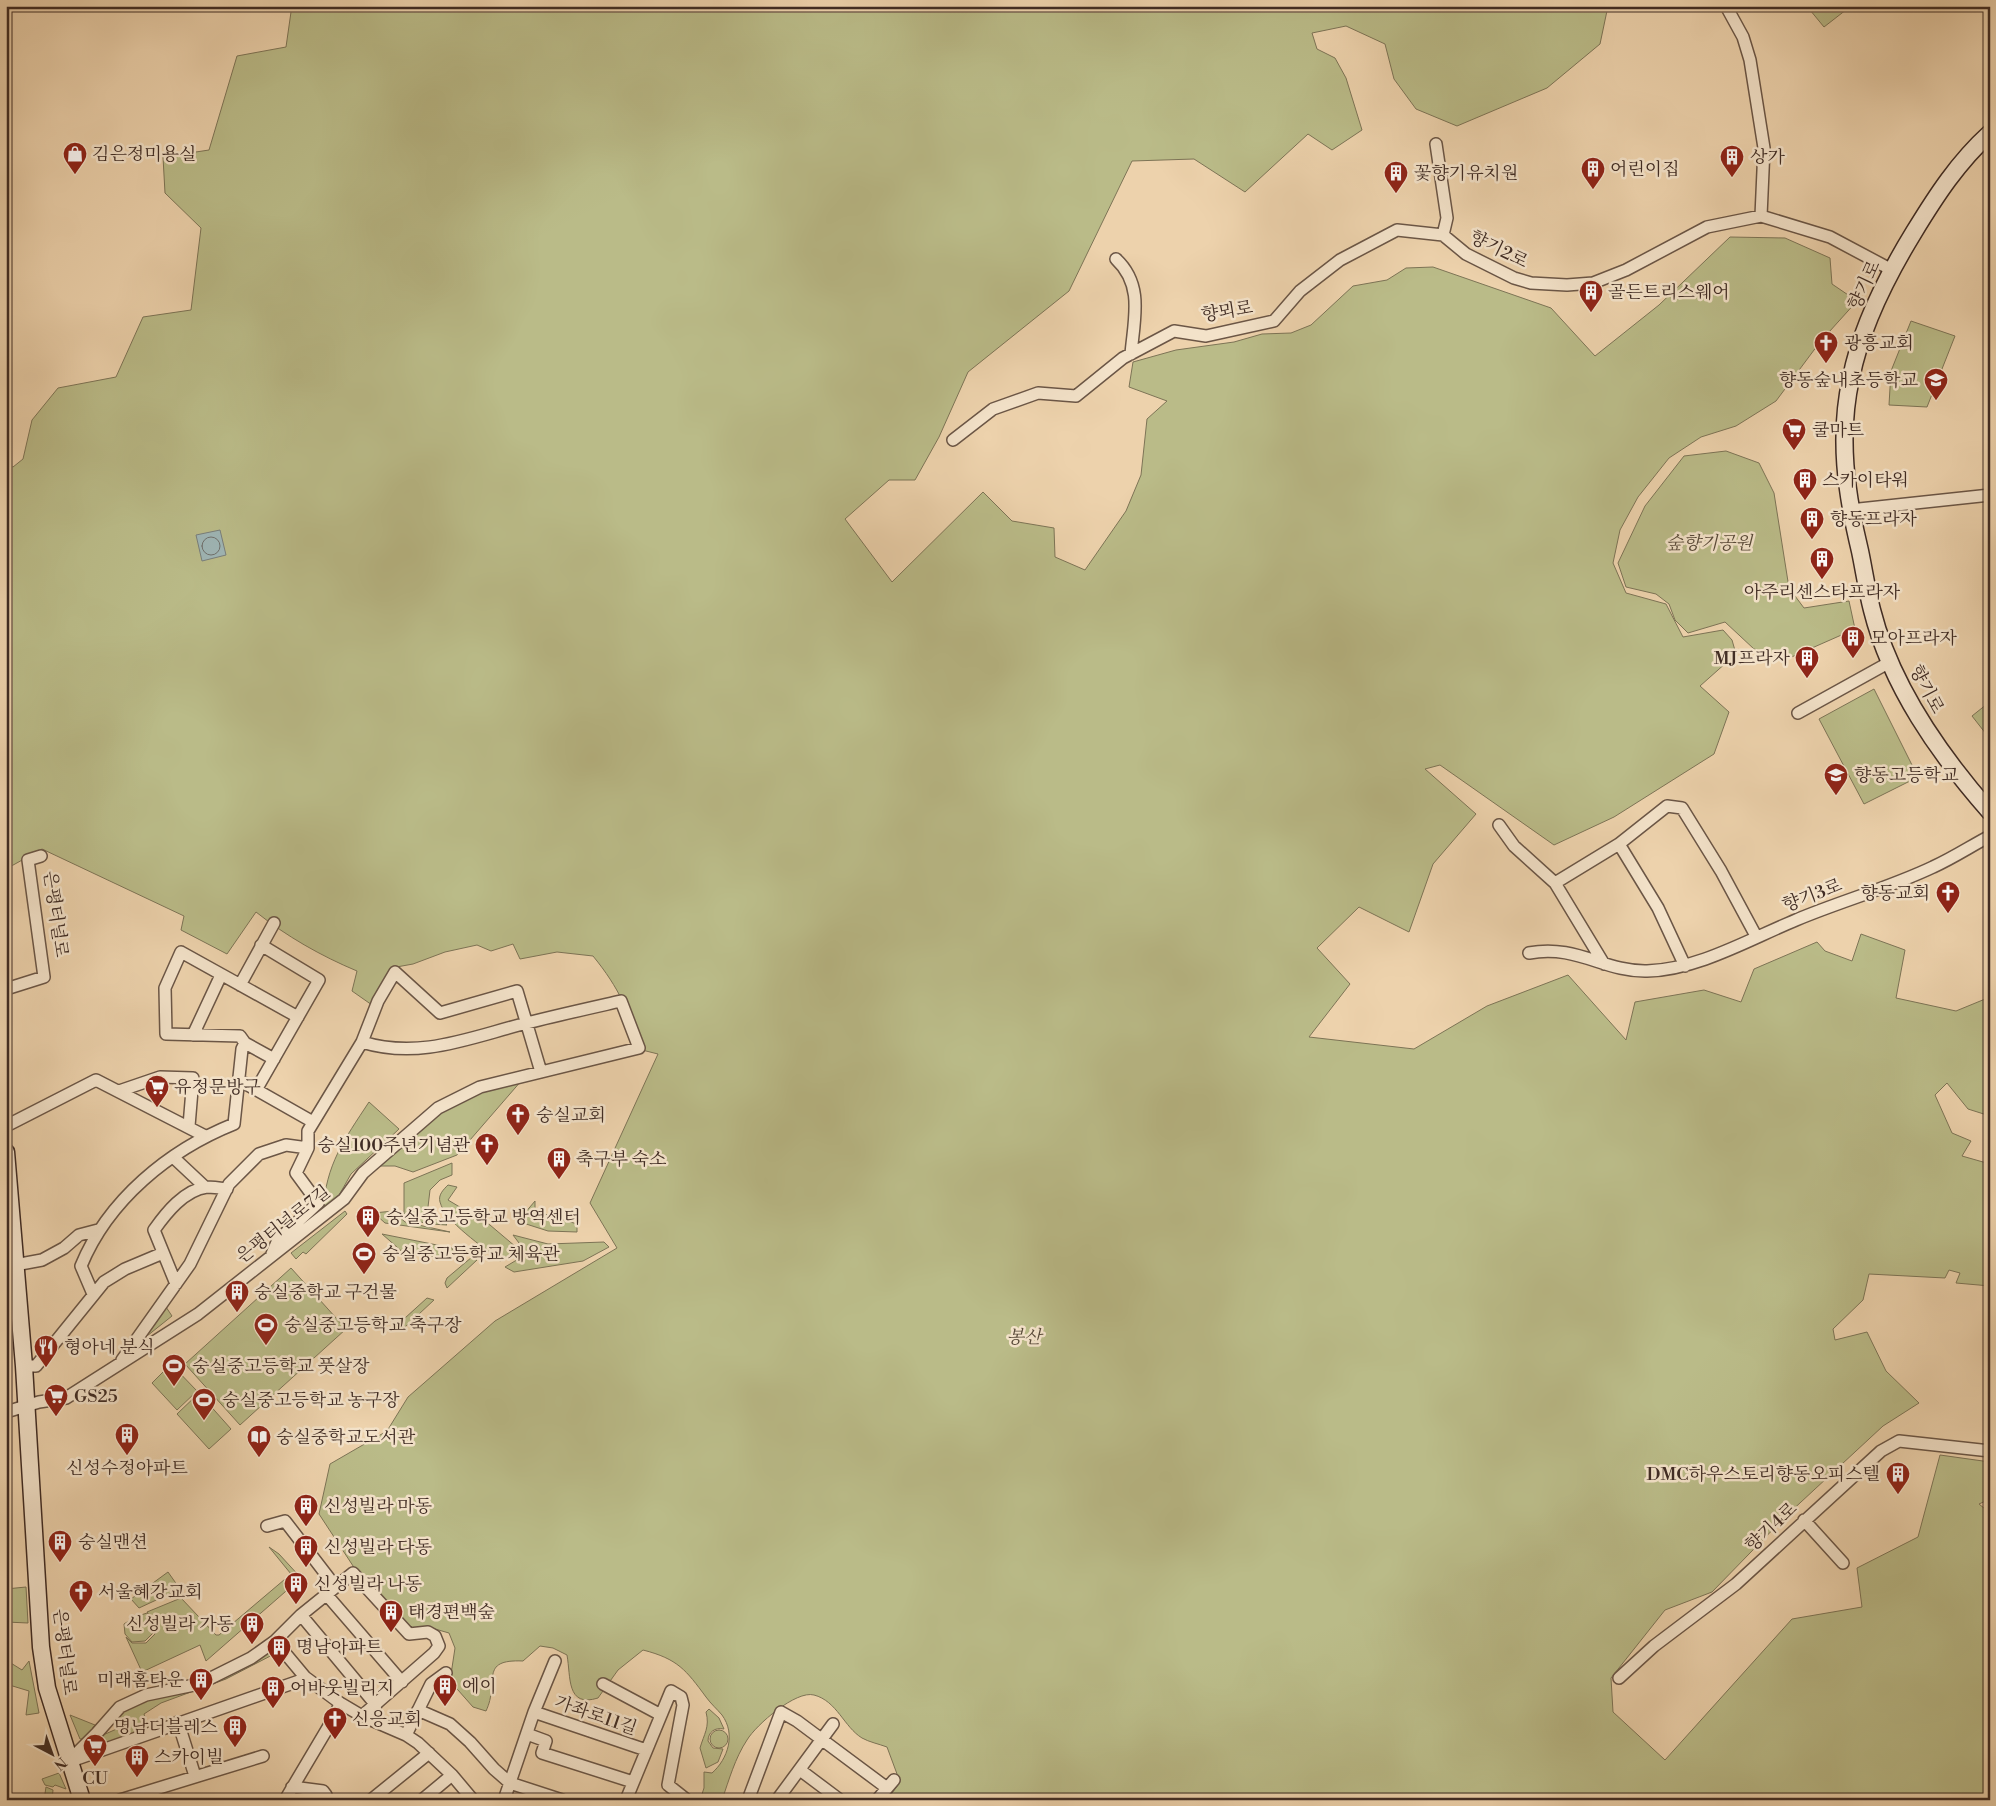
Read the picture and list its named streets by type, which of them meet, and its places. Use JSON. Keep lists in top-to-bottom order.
{
  "streets": {
    "main road": ["향기로", "은평터널로"],
    "street": [
      "향기2로",
      "향뫼로",
      "향기3로",
      "은평터널로7길",
      "향기4로",
      "가좌로11길"
    ]
  },
  "crossings": [
    ["향기2로", "향기로"],
    ["향기2로", "향뫼로"],
    ["은평터널로", "은평터널로7길"]
  ],
  "parks": ["숲향기공원", "봉산"],
  "places": {
    "shop": ["김은정미용실"],
    "building": [
      "상가",
      "어린이집",
      "꽃향기유치원",
      "골든트리스웨어",
      "스카이타워",
      "향동프라자",
      "아주리센스타프라자",
      "모아프라자",
      "MJ프라자",
      "축구부 숙소",
      "숭실중고등학교 방역센터",
      "숭실중학교 구건물",
      "신성수정아파트",
      "DMC하우스토리향동오피스텔",
      "신성빌라 마동",
      "숭실맨션",
      "신성빌라 다동",
      "신성빌라 나동",
      "태경편백숲",
      "신성빌라 가동",
      "명남아파트",
      "미래홈타운",
      "에이",
      "어바웃빌리지",
      "명남더블레스",
      "스카이빌"
    ],
    "church": [
      "광흥교회",
      "향동교회",
      "숭실교회",
      "숭실100주년기념관",
      "서울혜강교회",
      "신응교회"
    ],
    "school or university": ["향동숲내초등학교", "향동고등학교"],
    "supermarket": [
      "쿨마트",
      "유정문방구",
      "GS25",
      "CU"
    ],
    "sports": [
      "숭실중고등학교 체육관",
      "숭실중고등학교 축구장",
      "숭실중고등학교 풋살장",
      "숭실중고등학교 농구장"
    ],
    "restaurant": ["형아네 분식"],
    "library": ["숭실중학교도서관"]
  },
  "north": "bottom right"
}
